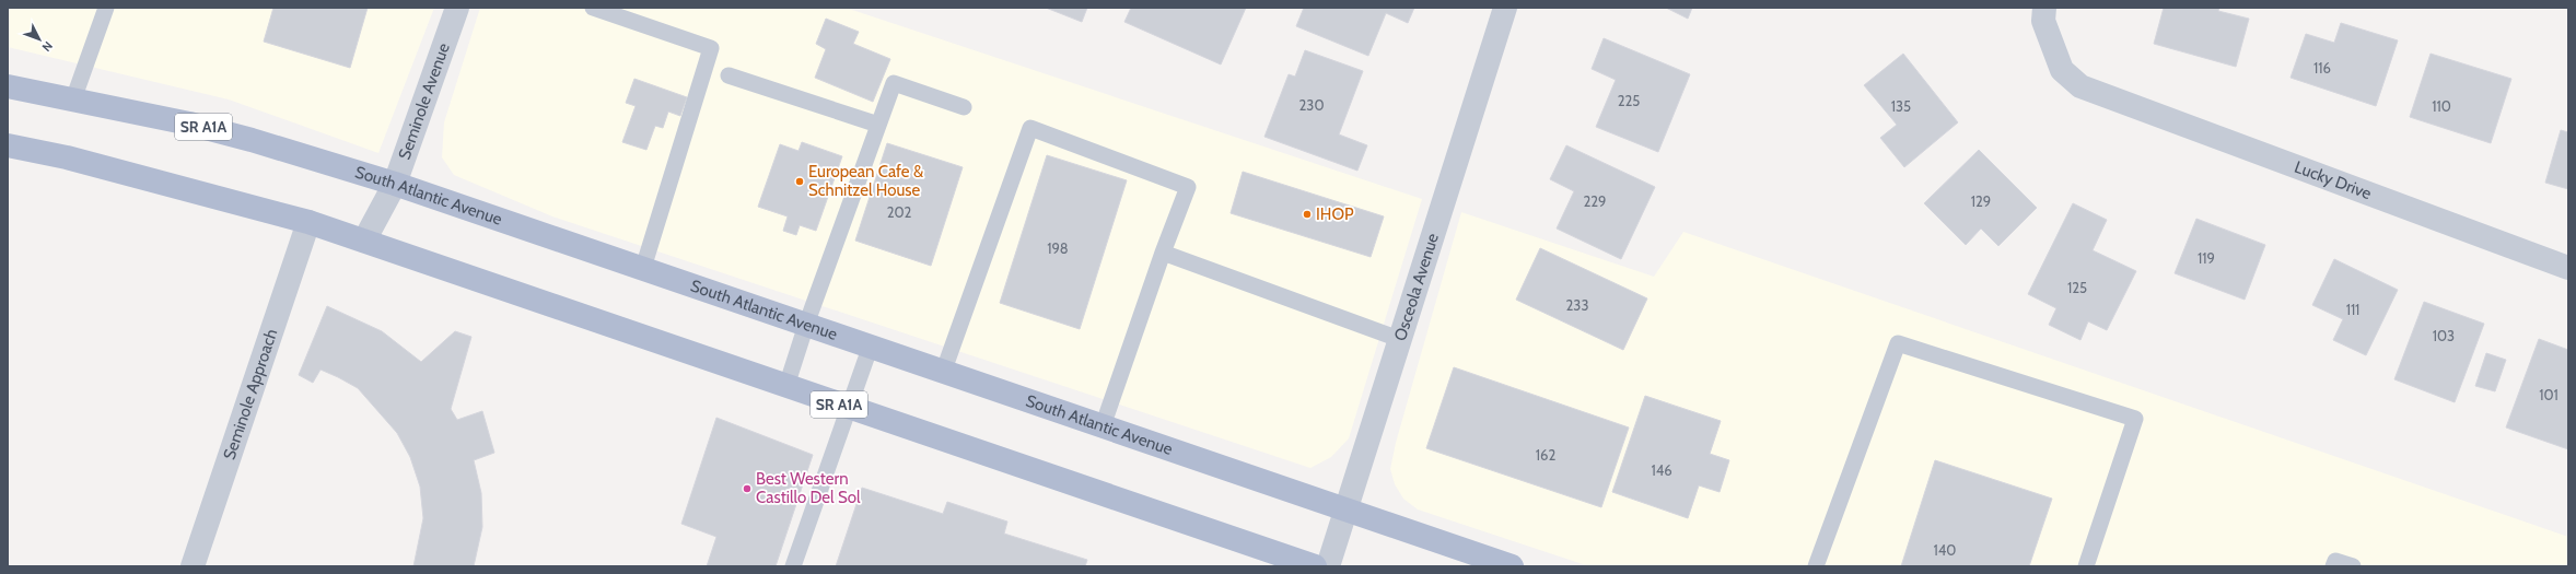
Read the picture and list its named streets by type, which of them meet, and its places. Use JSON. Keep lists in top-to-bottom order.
{
  "streets": {
    "main road": ["SR A1A", "South Atlantic Avenue"],
    "street": [
      "Seminole Avenue",
      "Lucky Drive",
      "Osceola Avenue",
      "Seminole Approach"
    ]
  },
  "crossings": [
    ["Seminole Avenue", "SR A1A"],
    ["Seminole Avenue", "South Atlantic Avenue"],
    ["SR A1A", "Seminole Approach"],
    ["South Atlantic Avenue", "Osceola Avenue"]
  ],
  "places": ["European Cafe & Schnitzel House", "IHOP", "Best Western Castillo Del Sol"],
  "house_numbers": [
    "116",
    "225",
    "230",
    "135",
    "110",
    "229",
    "129",
    "202",
    "198",
    "119",
    "125",
    "233",
    "111",
    "103",
    "101",
    "162",
    "146",
    "140"
  ],
  "north": "bottom right"
}
